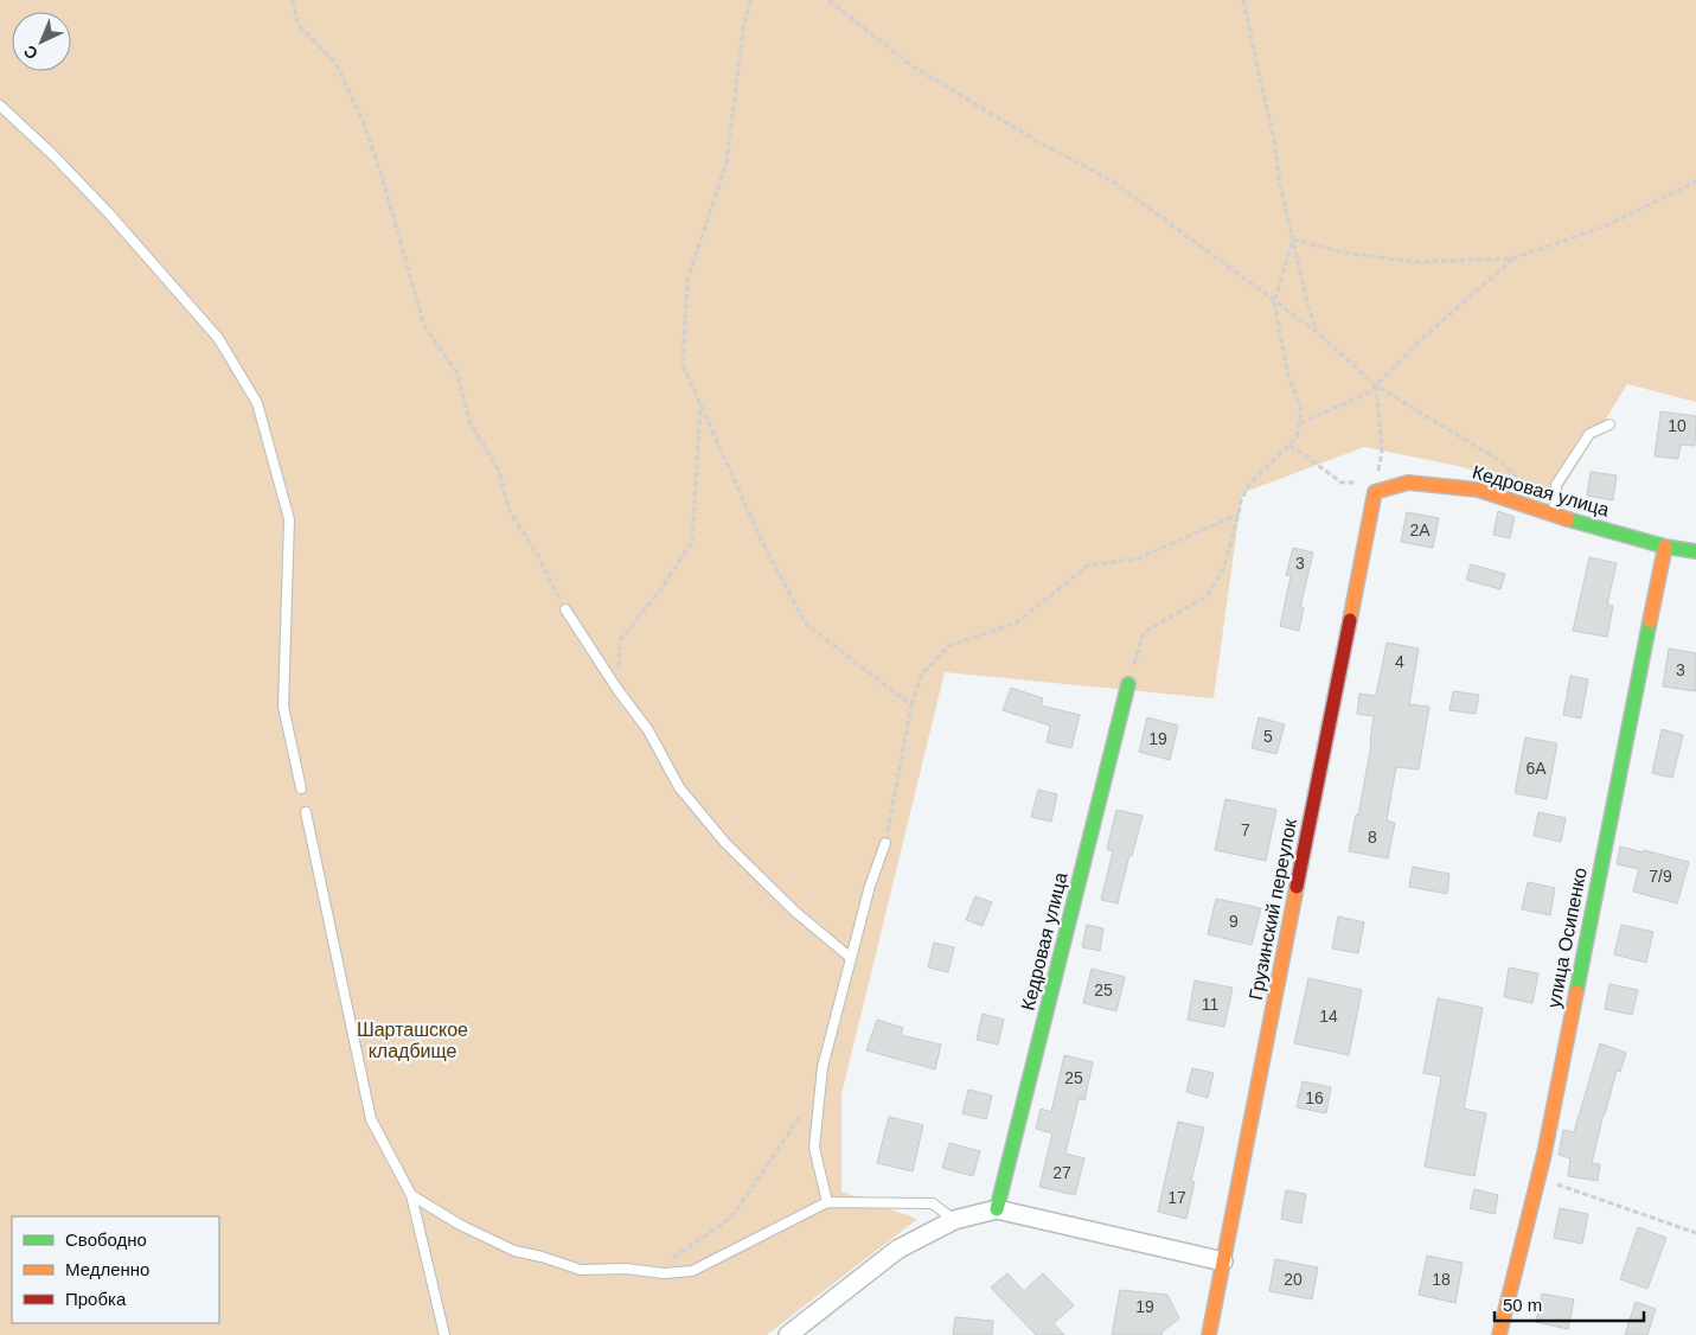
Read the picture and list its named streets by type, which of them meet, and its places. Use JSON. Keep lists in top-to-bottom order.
{
  "streets": {
    "street": ["Кедровая улица", "Грузинский переулок", "улица Осипенко"]
  },
  "crossings": [
    ["Кедровая улица", "Грузинский переулок"],
    ["Кедровая улица", "улица Осипенко"]
  ],
  "parks": ["Шарташское кладбище"],
  "house_numbers": [
    "10",
    "2А",
    "3",
    "4",
    "3",
    "5",
    "19",
    "6А",
    "7",
    "8",
    "7/9",
    "9",
    "25",
    "11",
    "14",
    "25",
    "16",
    "27",
    "17",
    "20",
    "18",
    "19"
  ],
  "legend": ["Свободно", "Медленно", "Пробка"],
  "scale_bar": "50 m",
  "north": "bottom left"
}
